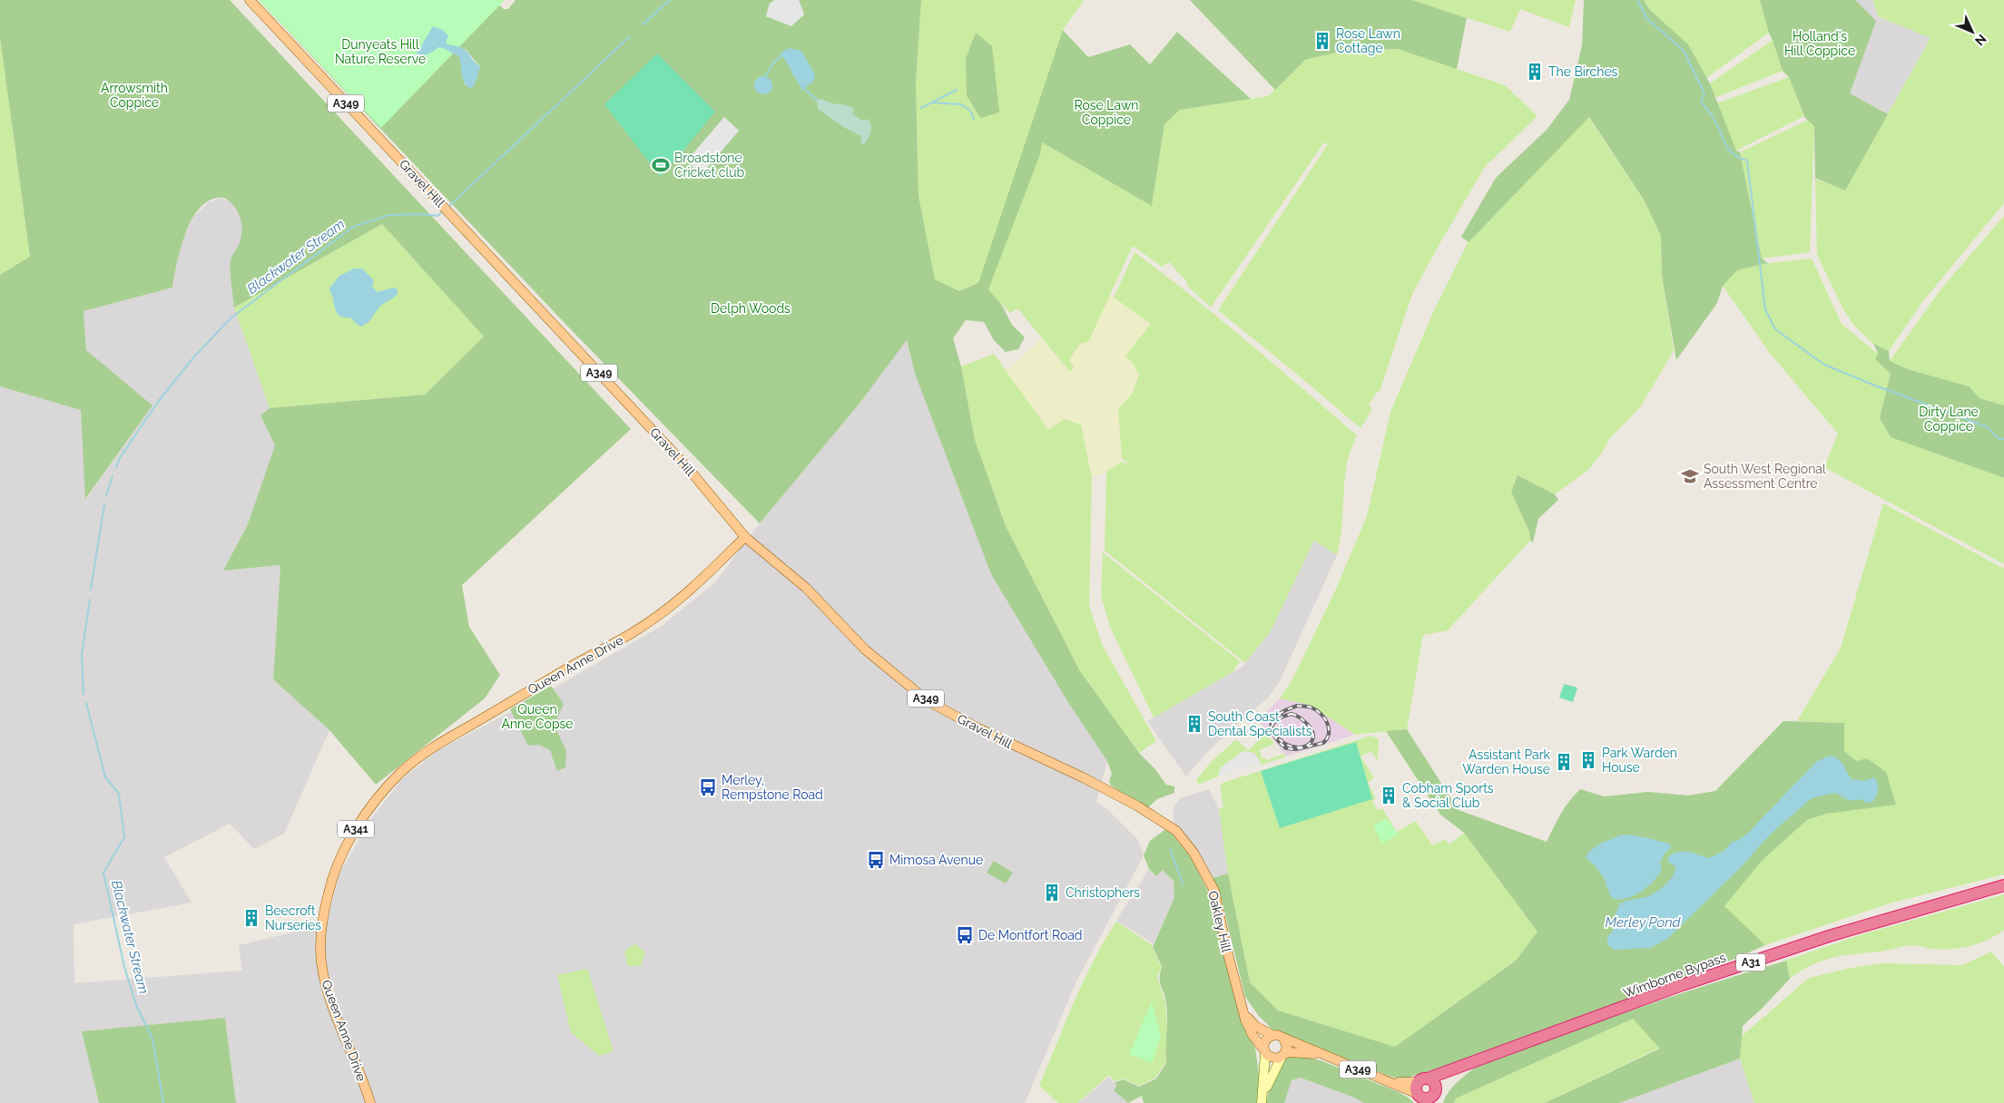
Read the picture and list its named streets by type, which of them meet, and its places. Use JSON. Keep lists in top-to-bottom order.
{
  "streets": {
    "highway": ["A31", "Wimborne Bypass"],
    "main road": [
      "A349",
      "Gravel Hill",
      "Queen Anne Drive",
      "A341",
      "Oakley Hill"
    ]
  },
  "crossings": [
    ["A349", "Oakley Hill"],
    ["A349", "Wimborne Bypass"],
    ["Gravel Hill", "Queen Anne Drive"],
    ["Gravel Hill", "Oakley Hill"]
  ],
  "water": ["Blackwater Stream", "Merley Pond"],
  "parks": [
    "Holland's Hill Coppice",
    "Dunyeats Hill Nature Reserve",
    "Arrowsmith Coppice",
    "Rose Lawn Coppice",
    "Delph Woods",
    "Dirty Lane Coppice",
    "Queen Anne Copse"
  ],
  "places": {
    "building": [
      "Rose Lawn Cottage",
      "The Birches",
      "South Coast Dental Specialists",
      "Park Warden House",
      "Assistant Park Warden House",
      "Cobham Sports & Social Club",
      "Christophers",
      "Beecroft Nurseries"
    ],
    "sports": ["Broadstone Cricket club"],
    "school or university": ["South West Regional Assessment Centre"],
    "bus stop": ["Merley, Rempstone Road", "Mimosa Avenue", "De Montfort Road"]
  },
  "north": "bottom right"
}
